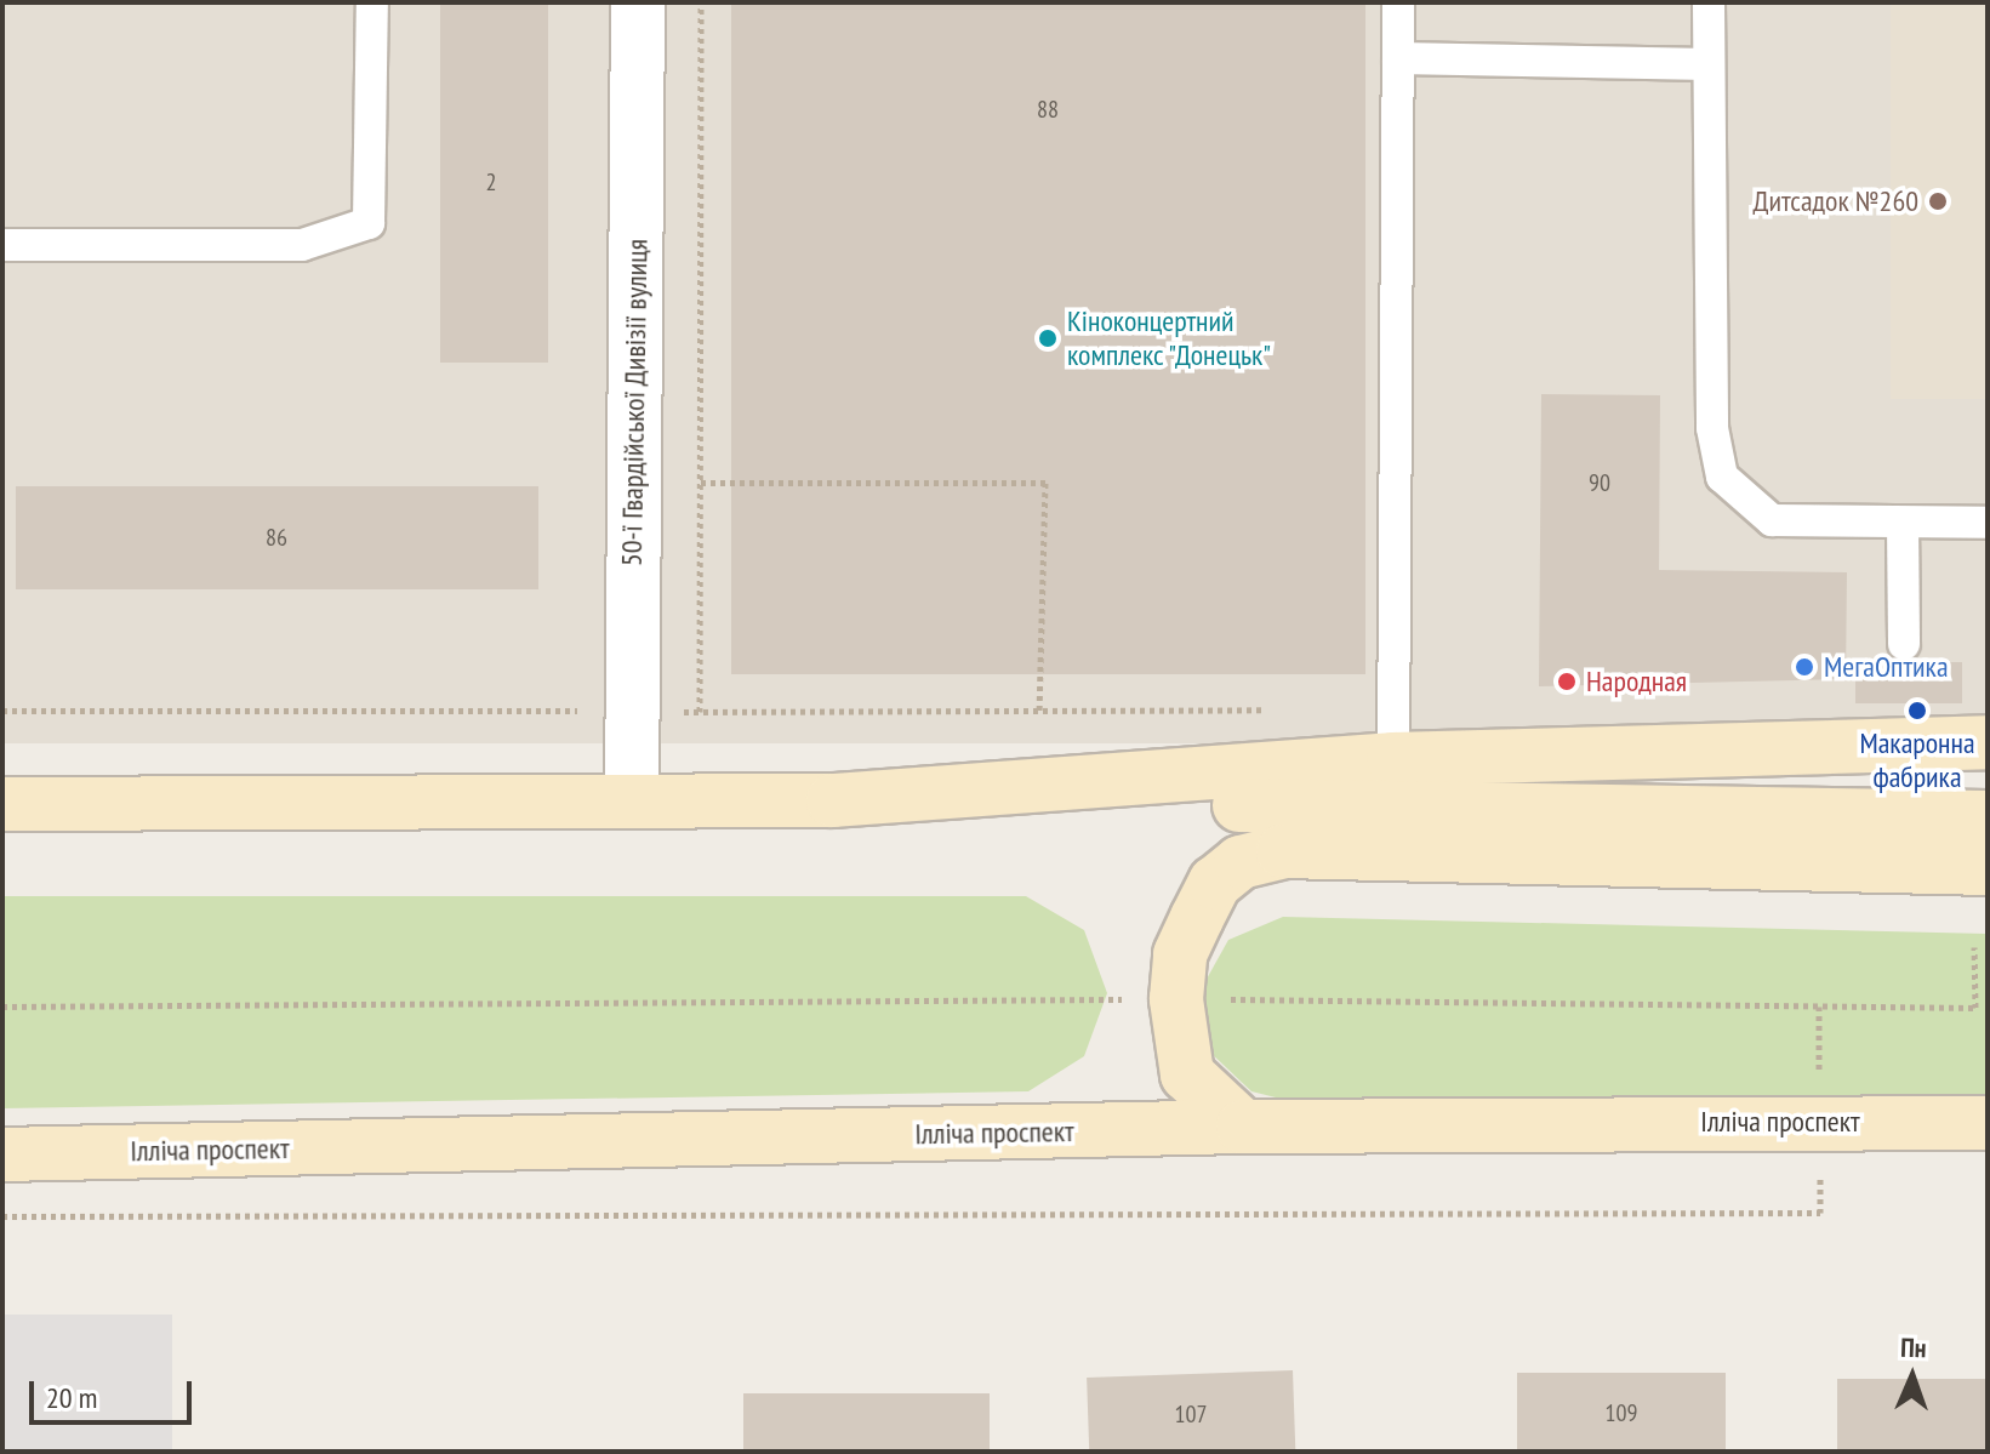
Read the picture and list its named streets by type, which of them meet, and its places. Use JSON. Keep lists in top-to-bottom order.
{
  "streets": {
    "main road": ["Ілліча проспект"],
    "street": ["50-ї Гвардійської Дивізії вулиця"]
  },
  "places": [
    "Дитсадок №260",
    "Кіноконцертний комплекс \"Донецьк\"",
    "МегаОптика",
    "Народная",
    "Макаронна фабрика"
  ],
  "house_numbers": [
    "88",
    "2",
    "90",
    "86",
    "109",
    "107"
  ],
  "scale_bar": "20 m",
  "north": "top"
}
